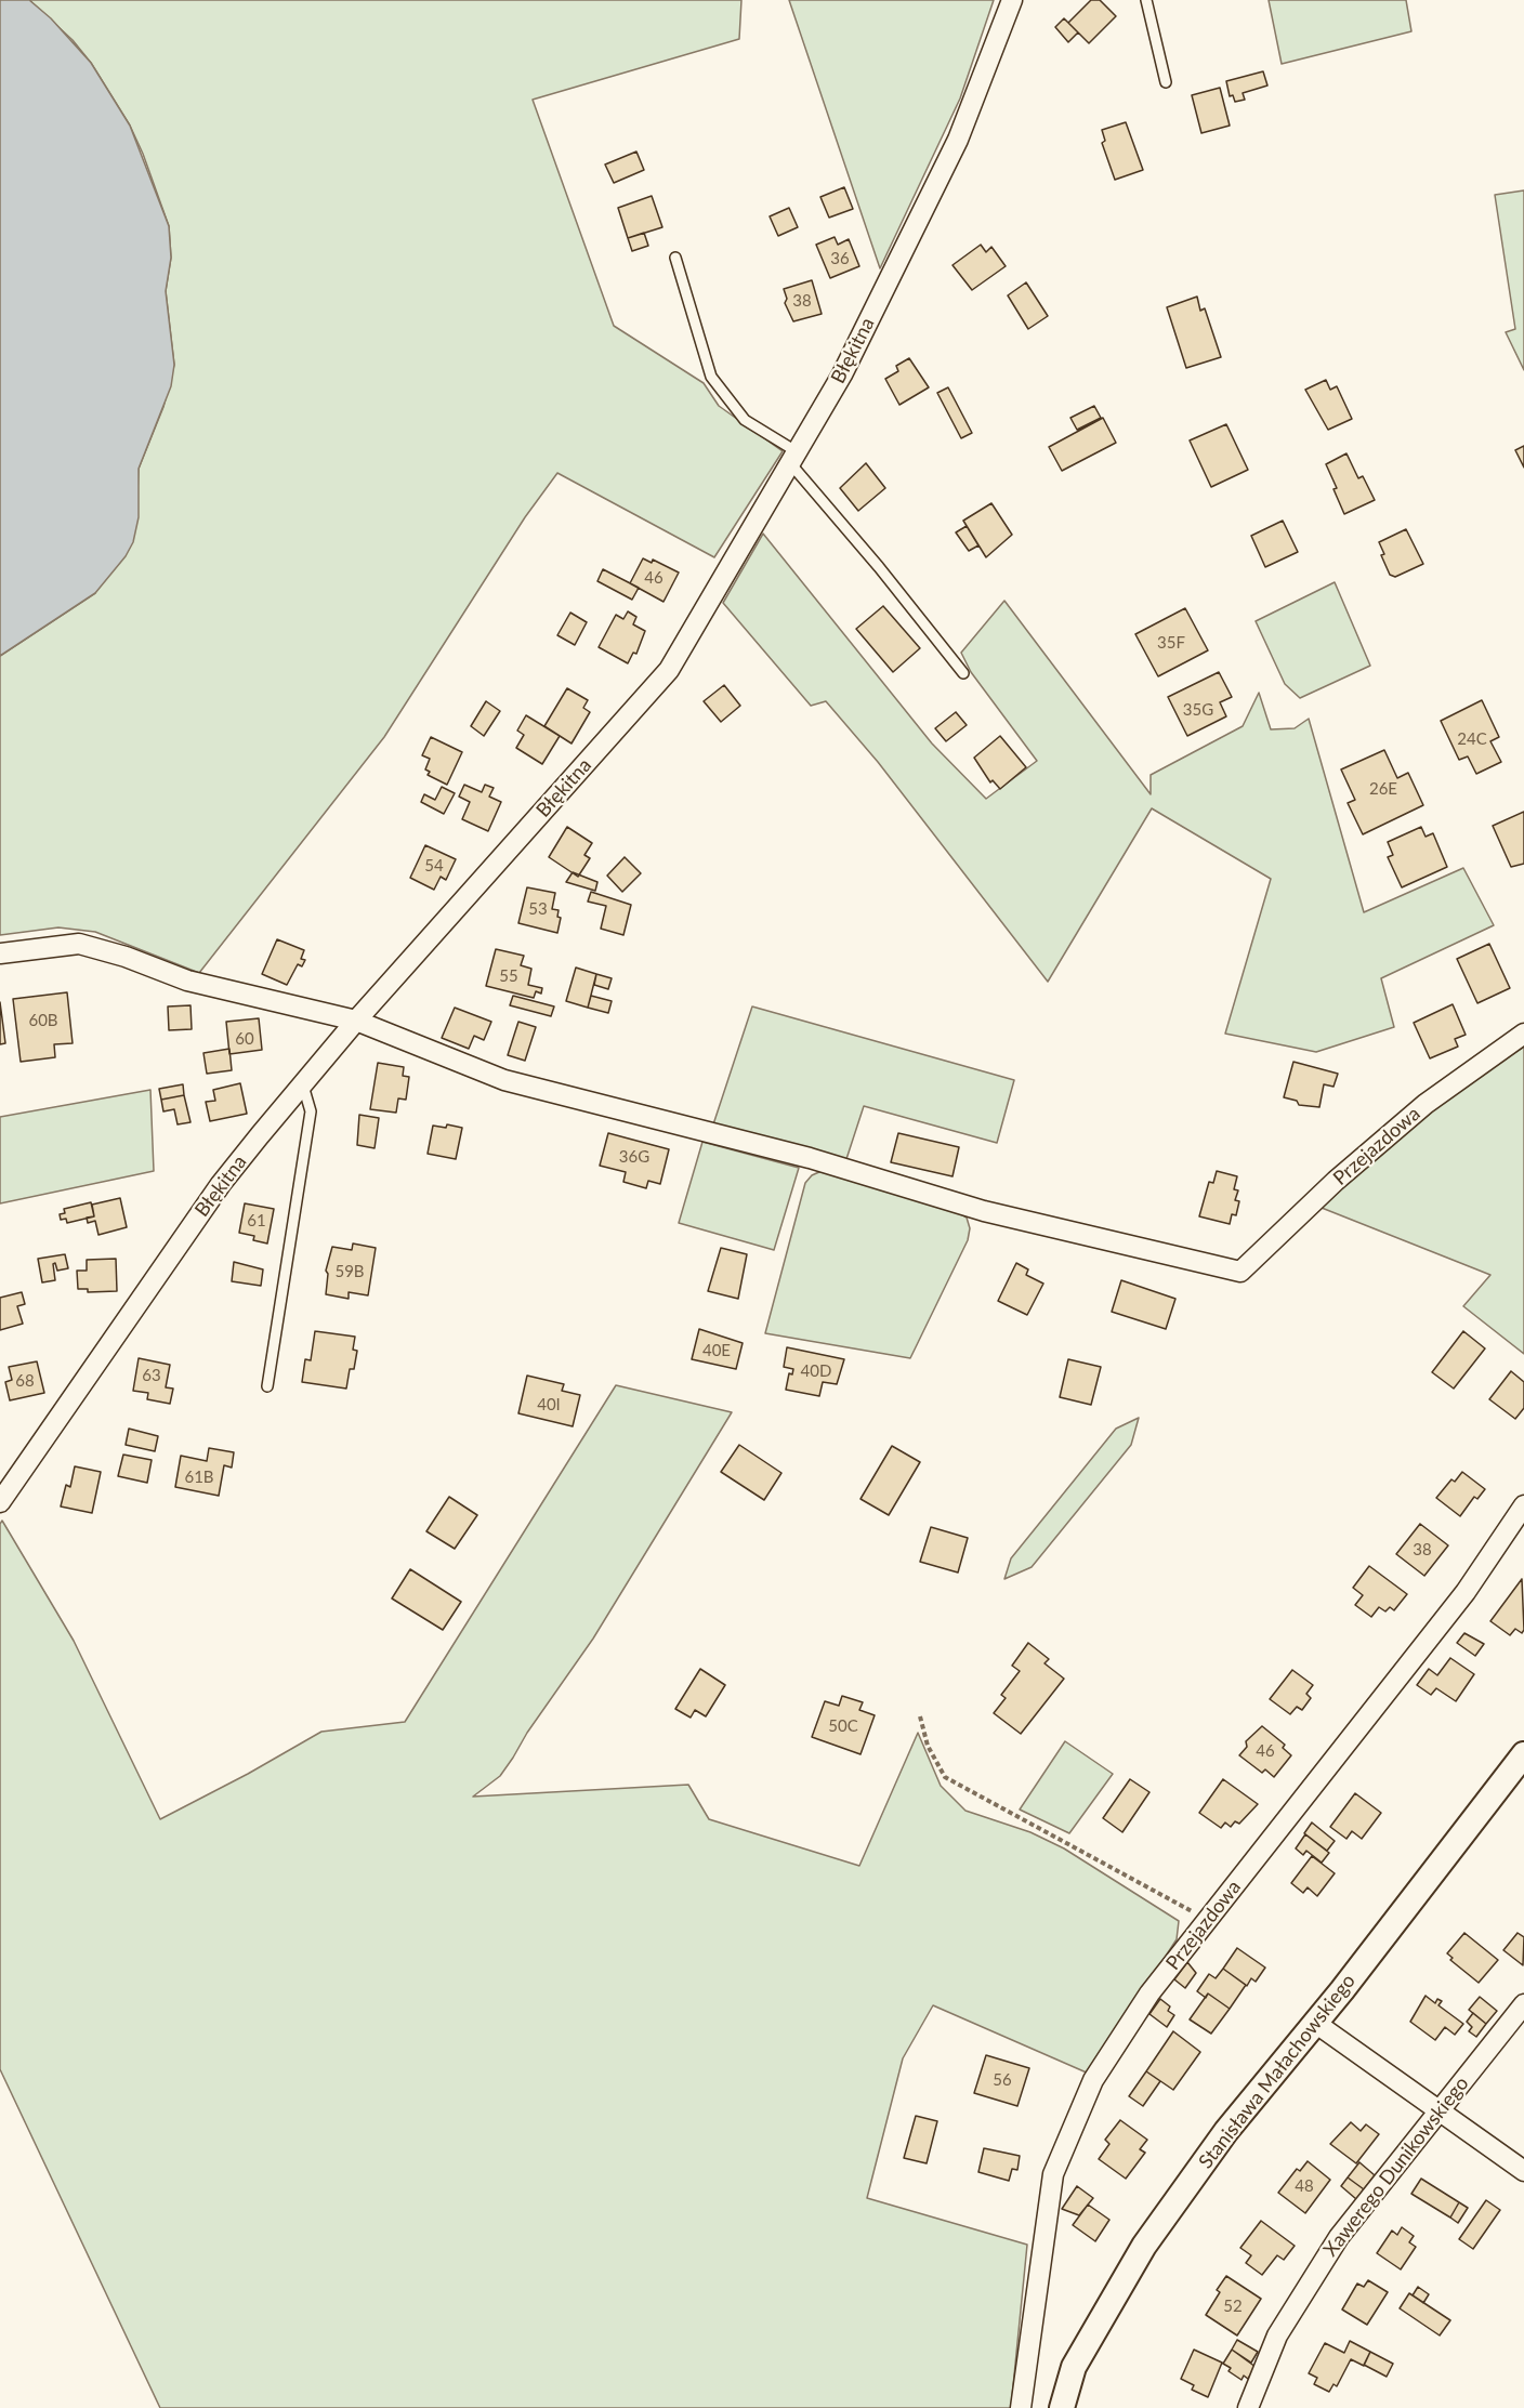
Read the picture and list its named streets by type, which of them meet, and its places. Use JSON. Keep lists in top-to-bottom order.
{
  "streets": {
    "street": [
      "Błękitna",
      "Przejazdowa",
      "Stanisława Małachowskiego",
      "Xawerego Dunikowskiego"
    ]
  },
  "crossings": [
    ["Błękitna", "Przejazdowa"]
  ],
  "house_numbers": [
    "36",
    "38",
    "46",
    "35F",
    "35G",
    "24C",
    "26E",
    "54",
    "53",
    "55",
    "60B",
    "60",
    "36G",
    "61",
    "59B",
    "40E",
    "40D",
    "63",
    "68",
    "40I",
    "61B",
    "38",
    "50C",
    "46",
    "56",
    "48",
    "52"
  ]
}
